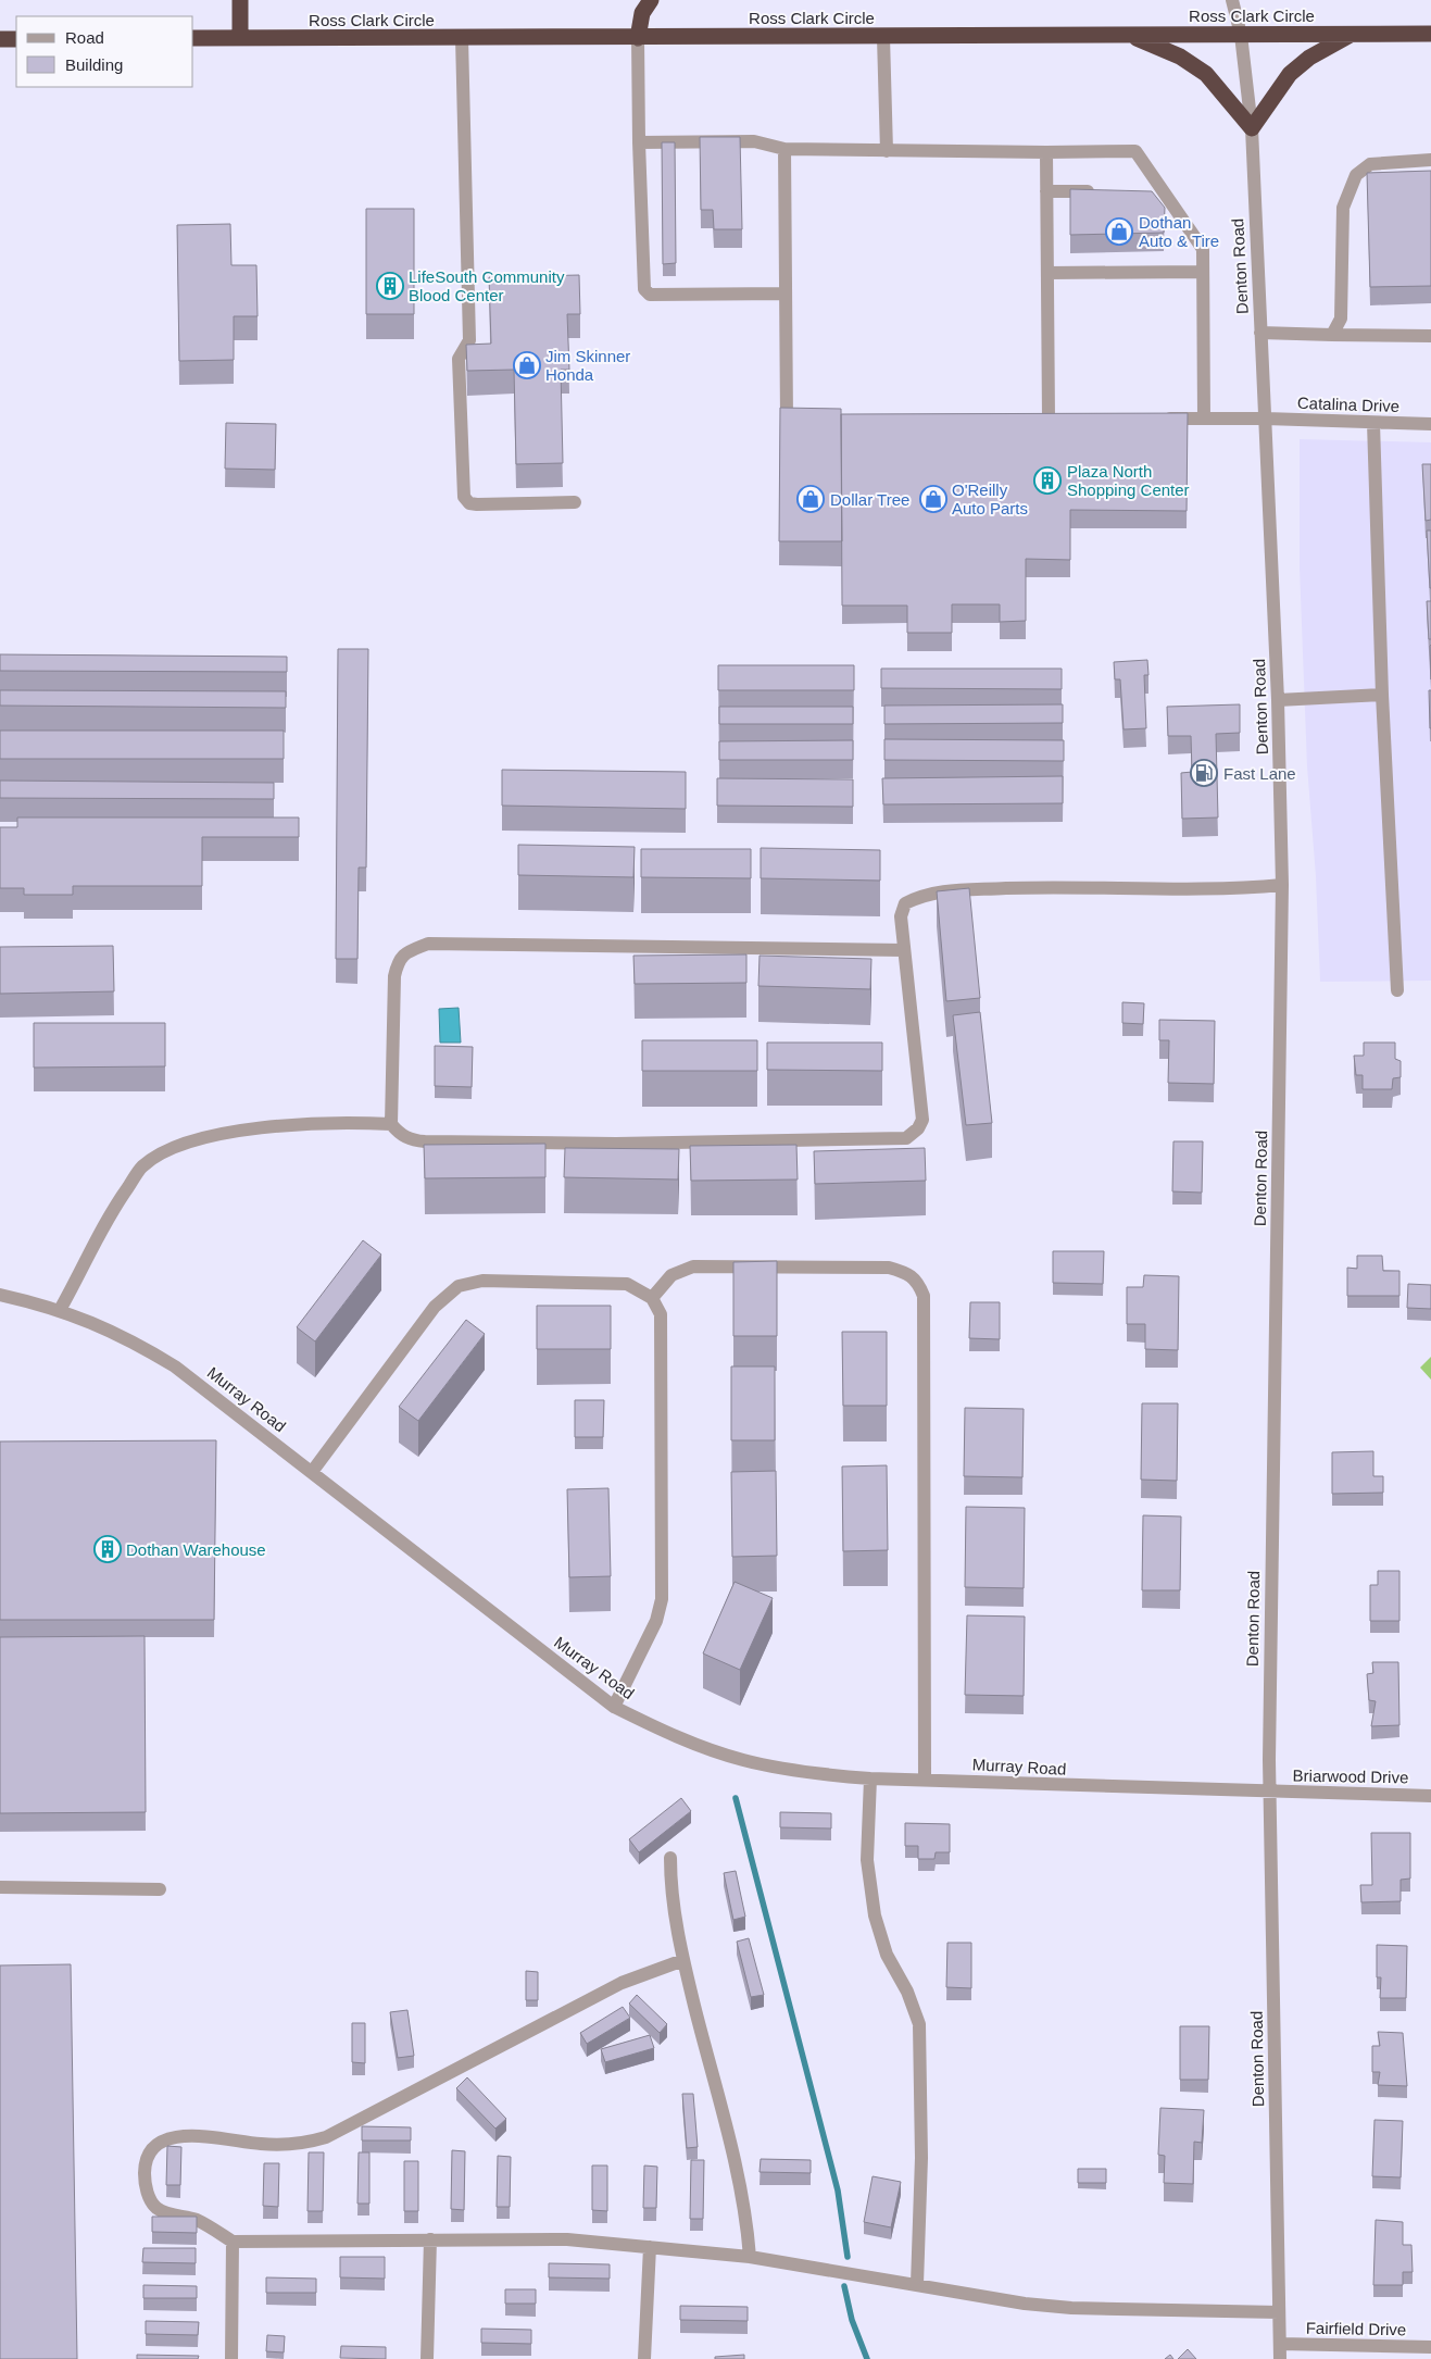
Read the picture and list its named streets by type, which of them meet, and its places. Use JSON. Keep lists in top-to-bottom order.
{
  "streets": {
    "highway": ["Ross Clark Circle"],
    "street": [
      "Denton Road",
      "Catalina Drive",
      "Murray Road",
      "Briarwood Drive",
      "Fairfield Drive"
    ]
  },
  "crossings": [
    ["Ross Clark Circle", "Denton Road"],
    ["Denton Road", "Catalina Drive"],
    ["Denton Road", "Murray Road"],
    ["Denton Road", "Briarwood Drive"],
    ["Denton Road", "Fairfield Drive"],
    ["Murray Road", "Briarwood Drive"]
  ],
  "places": {
    "shop": [
      "Dothan Auto & Tire",
      "Jim Skinner Honda",
      "Dollar Tree",
      "O'Reilly Auto Parts"
    ],
    "building": ["LifeSouth Community Blood Center", "Plaza North Shopping Center", "Dothan Warehouse"],
    "fuel station": ["Fast Lane"]
  },
  "legend": ["Road", "Building"]
}
